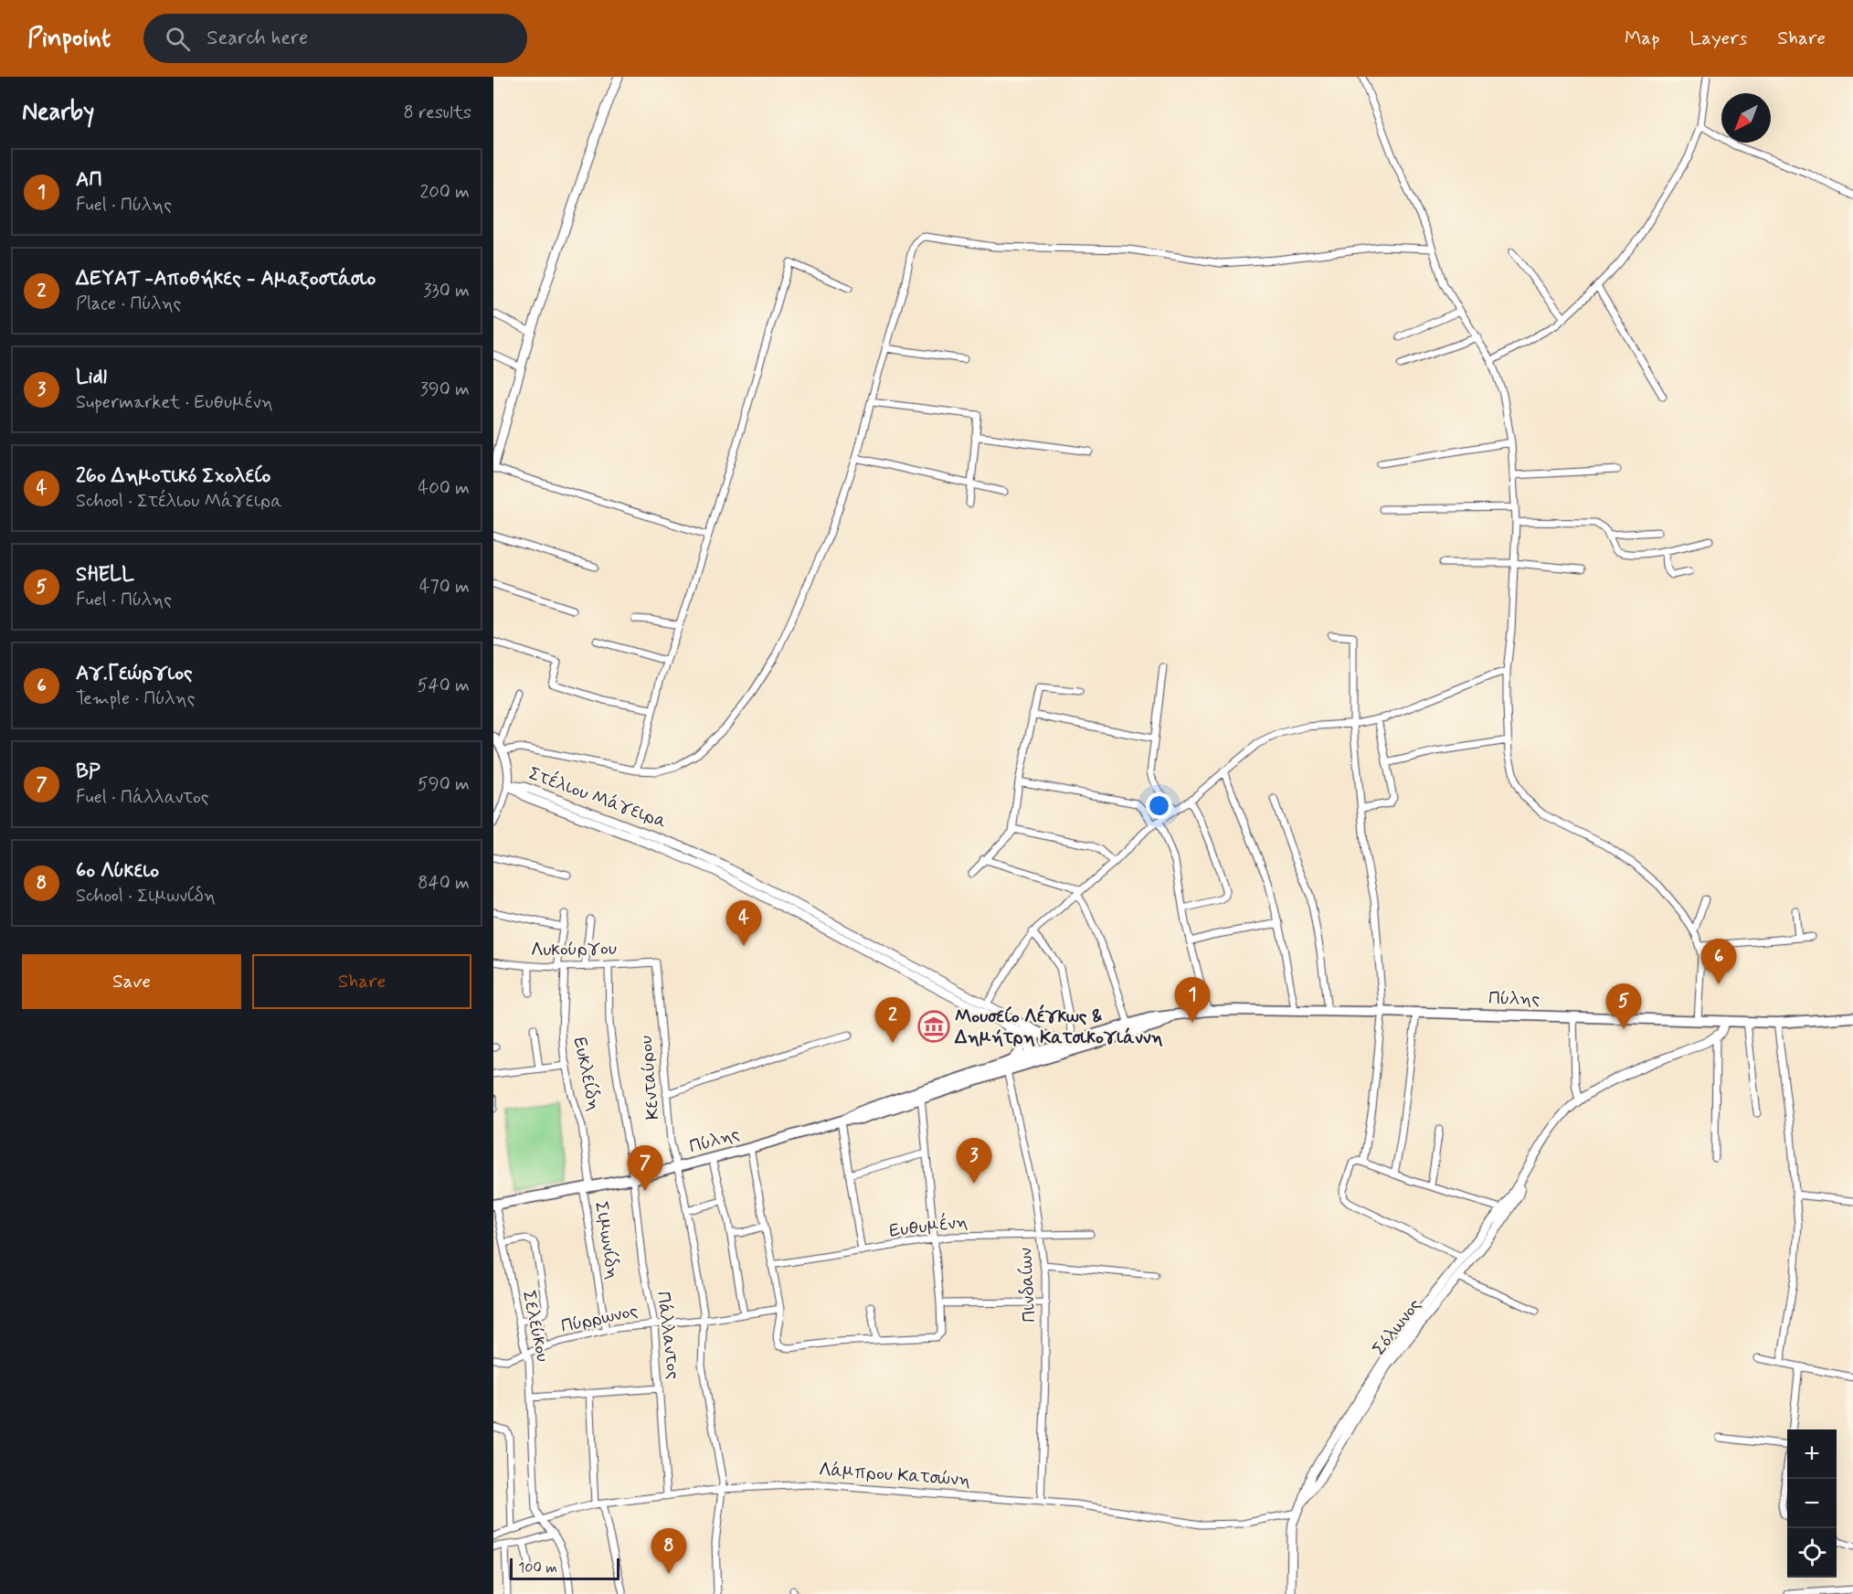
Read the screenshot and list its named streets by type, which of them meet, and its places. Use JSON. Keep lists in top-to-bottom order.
{
  "streets": {
    "main road": ["Στέλιου Μάγειρα", "Πύλης", "Σόλωνος"],
    "street": [
      "Λυκούργου",
      "Ευκλείδη",
      "Κενταύρου",
      "Ευθυμένη",
      "Σιμωνίδη",
      "Πινδαίων",
      "Πύρρωνος",
      "Σελεύκου",
      "Πάλλαντος",
      "Λάμπρου Κατσώνη"
    ]
  },
  "crossings": [
    ["Στέλιου Μάγειρα", "Πύλης"],
    ["Λυκούργου", "Ευκλείδη"],
    ["Λυκούργου", "Κενταύρου"],
    ["Λυκούργου", "Πάλλαντος"],
    ["Πύλης", "Ευκλείδη"],
    ["Πύλης", "Κενταύρου"],
    ["Πύλης", "Σιμωνίδη"],
    ["Πύλης", "Πινδαίων"],
    ["Πύλης", "Σελεύκου"],
    ["Πύλης", "Πάλλαντος"],
    ["Ευκλείδη", "Σιμωνίδη"],
    ["Κενταύρου", "Πύρρωνος"],
    ["Κενταύρου", "Λάμπρου Κατσώνη"],
    ["Ευθυμένη", "Πινδαίων"],
    ["Σιμωνίδη", "Πύρρωνος"],
    ["Πινδαίων", "Λάμπρου Κατσώνη"],
    ["Πύρρωνος", "Σελεύκου"],
    ["Πύρρωνος", "Πάλλαντος"],
    ["Σελεύκου", "Λάμπρου Κατσώνη"],
    ["Σόλωνος", "Λάμπρου Κατσώνη"],
    ["Πάλλαντος", "Λάμπρου Κατσώνη"]
  ],
  "places": {
    "museum": ["Μουσείο Λέγκως & Δημήτρη Κατσικογιάννη"]
  },
  "scale_bar": "100 m",
  "north": "bottom left",
  "page": {
    "header": "Pinpoint",
    "search": "Search here",
    "nav": ["Map", "Layers", "Share"],
    "heading": ["Nearby", "8 results"],
    "list": [
      {
        "mark": "1",
        "name": "ΑΠ",
        "note": "Fuel · Πύλης",
        "value": "200 m"
      },
      {
        "mark": "2",
        "name": "ΔΕΥΑΤ -Αποθήκες - Αμαξοστάσιο",
        "note": "Place · Πύλης",
        "value": "330 m"
      },
      {
        "mark": "3",
        "name": "Lidl",
        "note": "Supermarket · Ευθυμένη",
        "value": "390 m"
      },
      {
        "mark": "4",
        "name": "26ο Δημοτικό Σχολείο",
        "note": "School · Στέλιου Μάγειρα",
        "value": "400 m"
      },
      {
        "mark": "5",
        "name": "SHELL",
        "note": "Fuel · Πύλης",
        "value": "470 m"
      },
      {
        "mark": "6",
        "name": "Αγ.Γεώργιος",
        "note": "Temple · Πύλης",
        "value": "540 m"
      },
      {
        "mark": "7",
        "name": "BP",
        "note": "Fuel · Πάλλαντος",
        "value": "590 m"
      },
      {
        "mark": "8",
        "name": "6ο Λύκειο",
        "note": "School · Σιμωνίδη",
        "value": "840 m"
      }
    ],
    "pins": [
      "4",
      "6",
      "1",
      "5",
      "2",
      "3",
      "7",
      "8"
    ],
    "buttons": ["Save", "Share"],
    "map_buttons": ["+", "−"],
    "scale": "100 m"
  }
}
